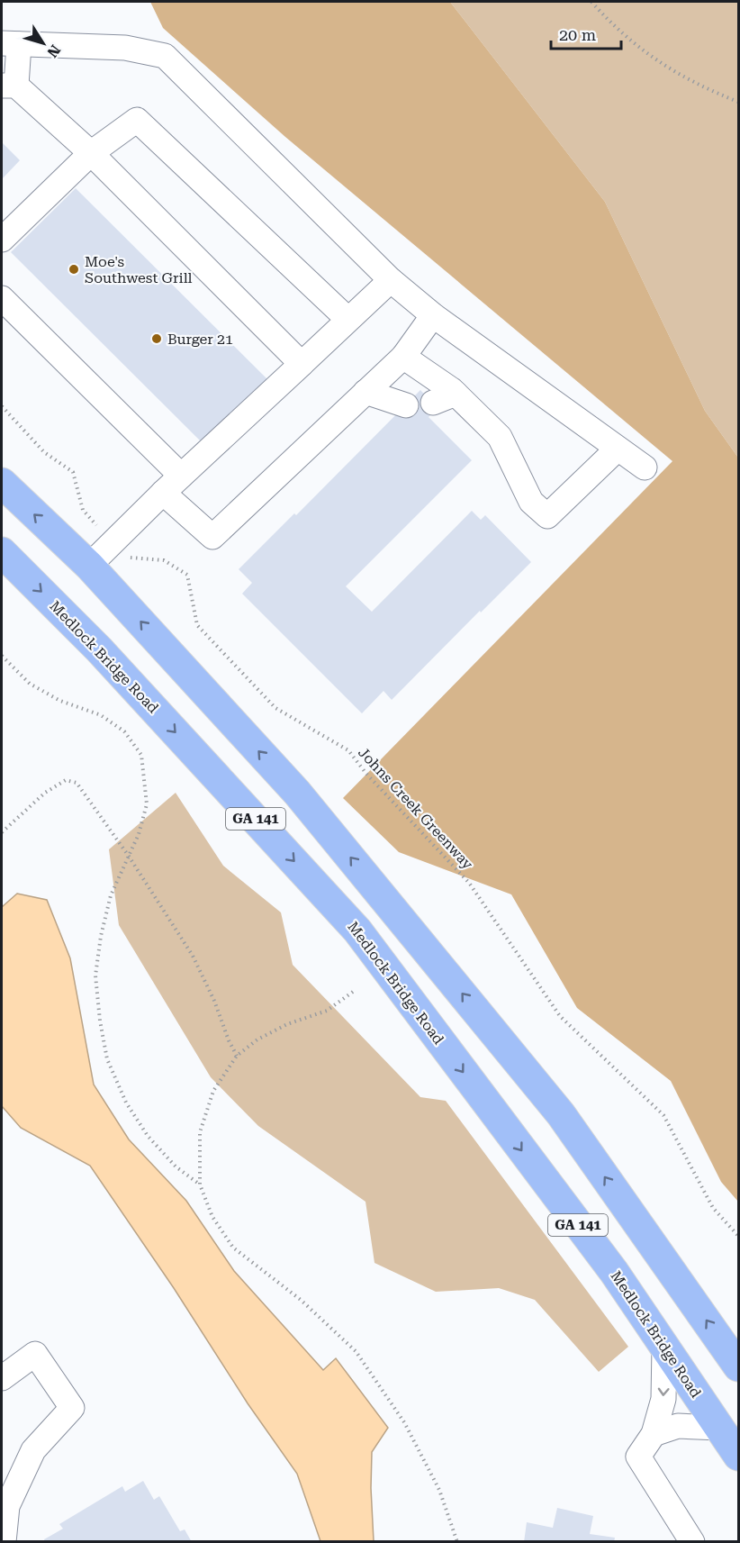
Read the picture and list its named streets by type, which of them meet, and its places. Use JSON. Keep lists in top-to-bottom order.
{
  "streets": {
    "highway": ["Medlock Bridge Road", "GA 141"],
    "path": ["Johns Creek Greenway"]
  },
  "places": ["Moe's Southwest Grill", "Burger 21"],
  "scale_bar": "20 m",
  "north": "bottom right"
}
